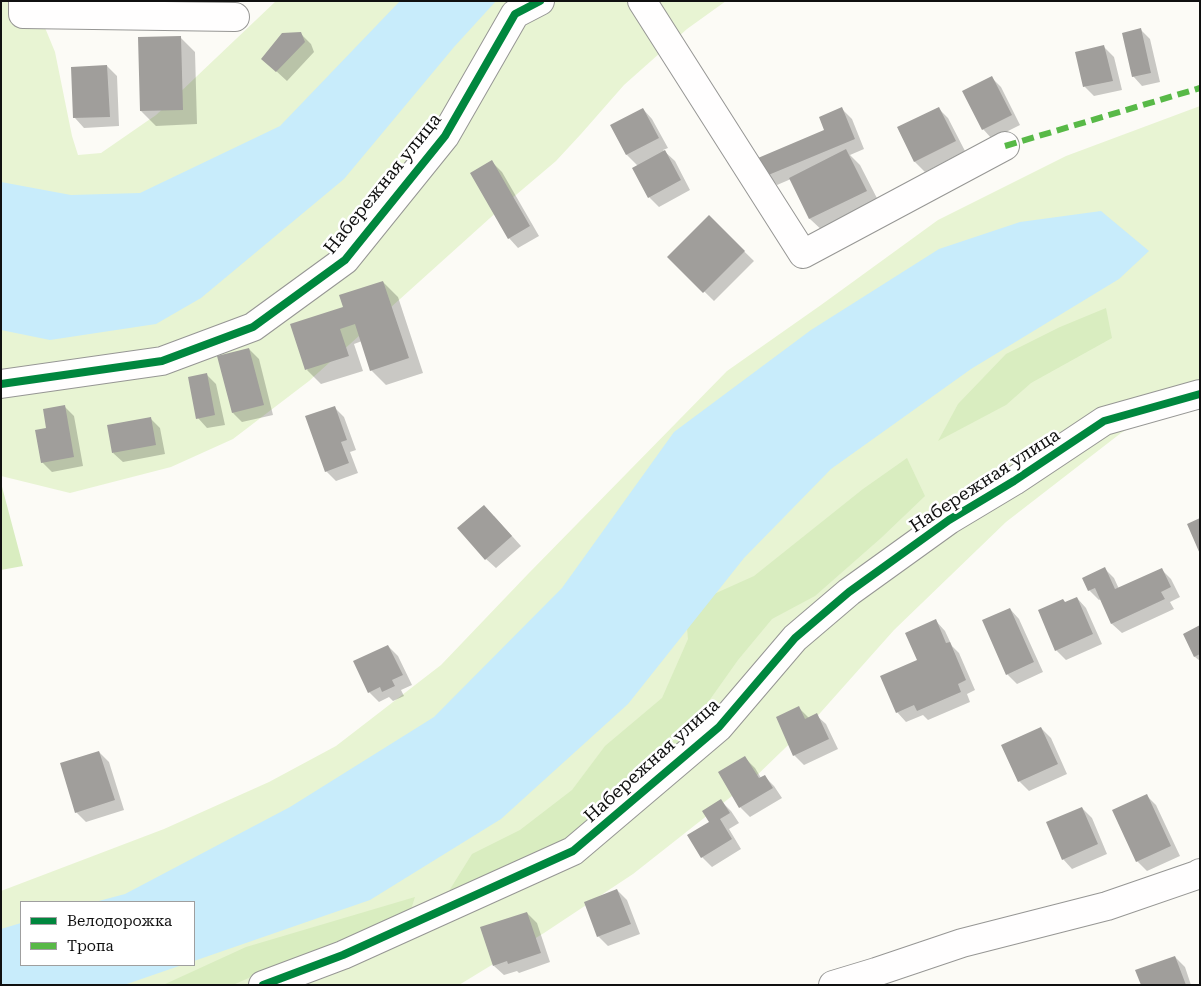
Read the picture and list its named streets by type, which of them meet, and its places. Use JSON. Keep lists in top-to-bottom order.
{
  "streets": {
    "street": ["Набережная улица"]
  },
  "legend": ["Велодорожка", "Тропа"]
}
